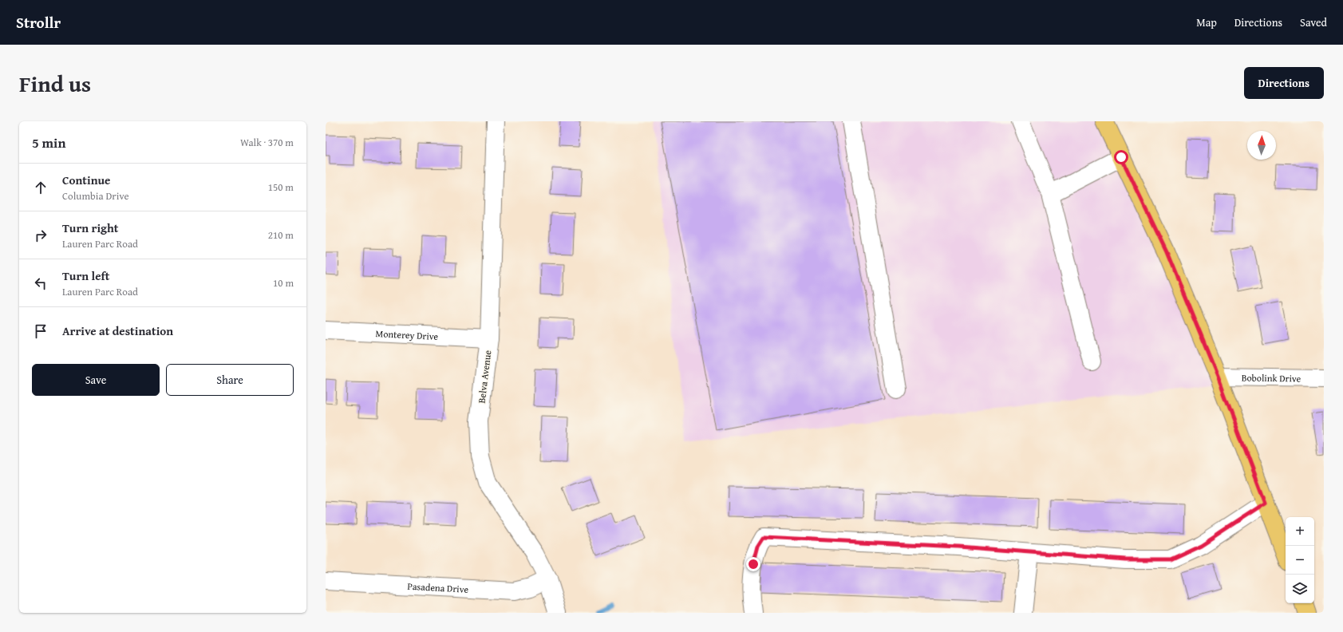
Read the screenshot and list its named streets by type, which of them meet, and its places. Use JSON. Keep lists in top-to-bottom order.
{
  "streets": {
    "street": [
      "Monterey Drive",
      "Belva Avenue",
      "Bobolink Drive",
      "Pasadena Drive"
    ]
  },
  "crossings": [
    ["Monterey Drive", "Belva Avenue"],
    ["Belva Avenue", "Pasadena Drive"]
  ],
  "north": "top",
  "page": {
    "header": "Strollr",
    "nav": ["Map", "Directions", "Saved"],
    "title": "Find us",
    "buttons": [
      "Directions",
      ["Save", "Share"]
    ],
    "heading": ["5 min", "Walk · 370 m"],
    "list": [
      ["Continue", "Columbia Drive", "150 m"],
      ["Turn right", "Lauren Parc Road", "210 m"],
      ["Turn left", "Lauren Parc Road", "10 m"],
      "Arrive at destination"
    ],
    "map_buttons": ["+", "−"]
  }
}
